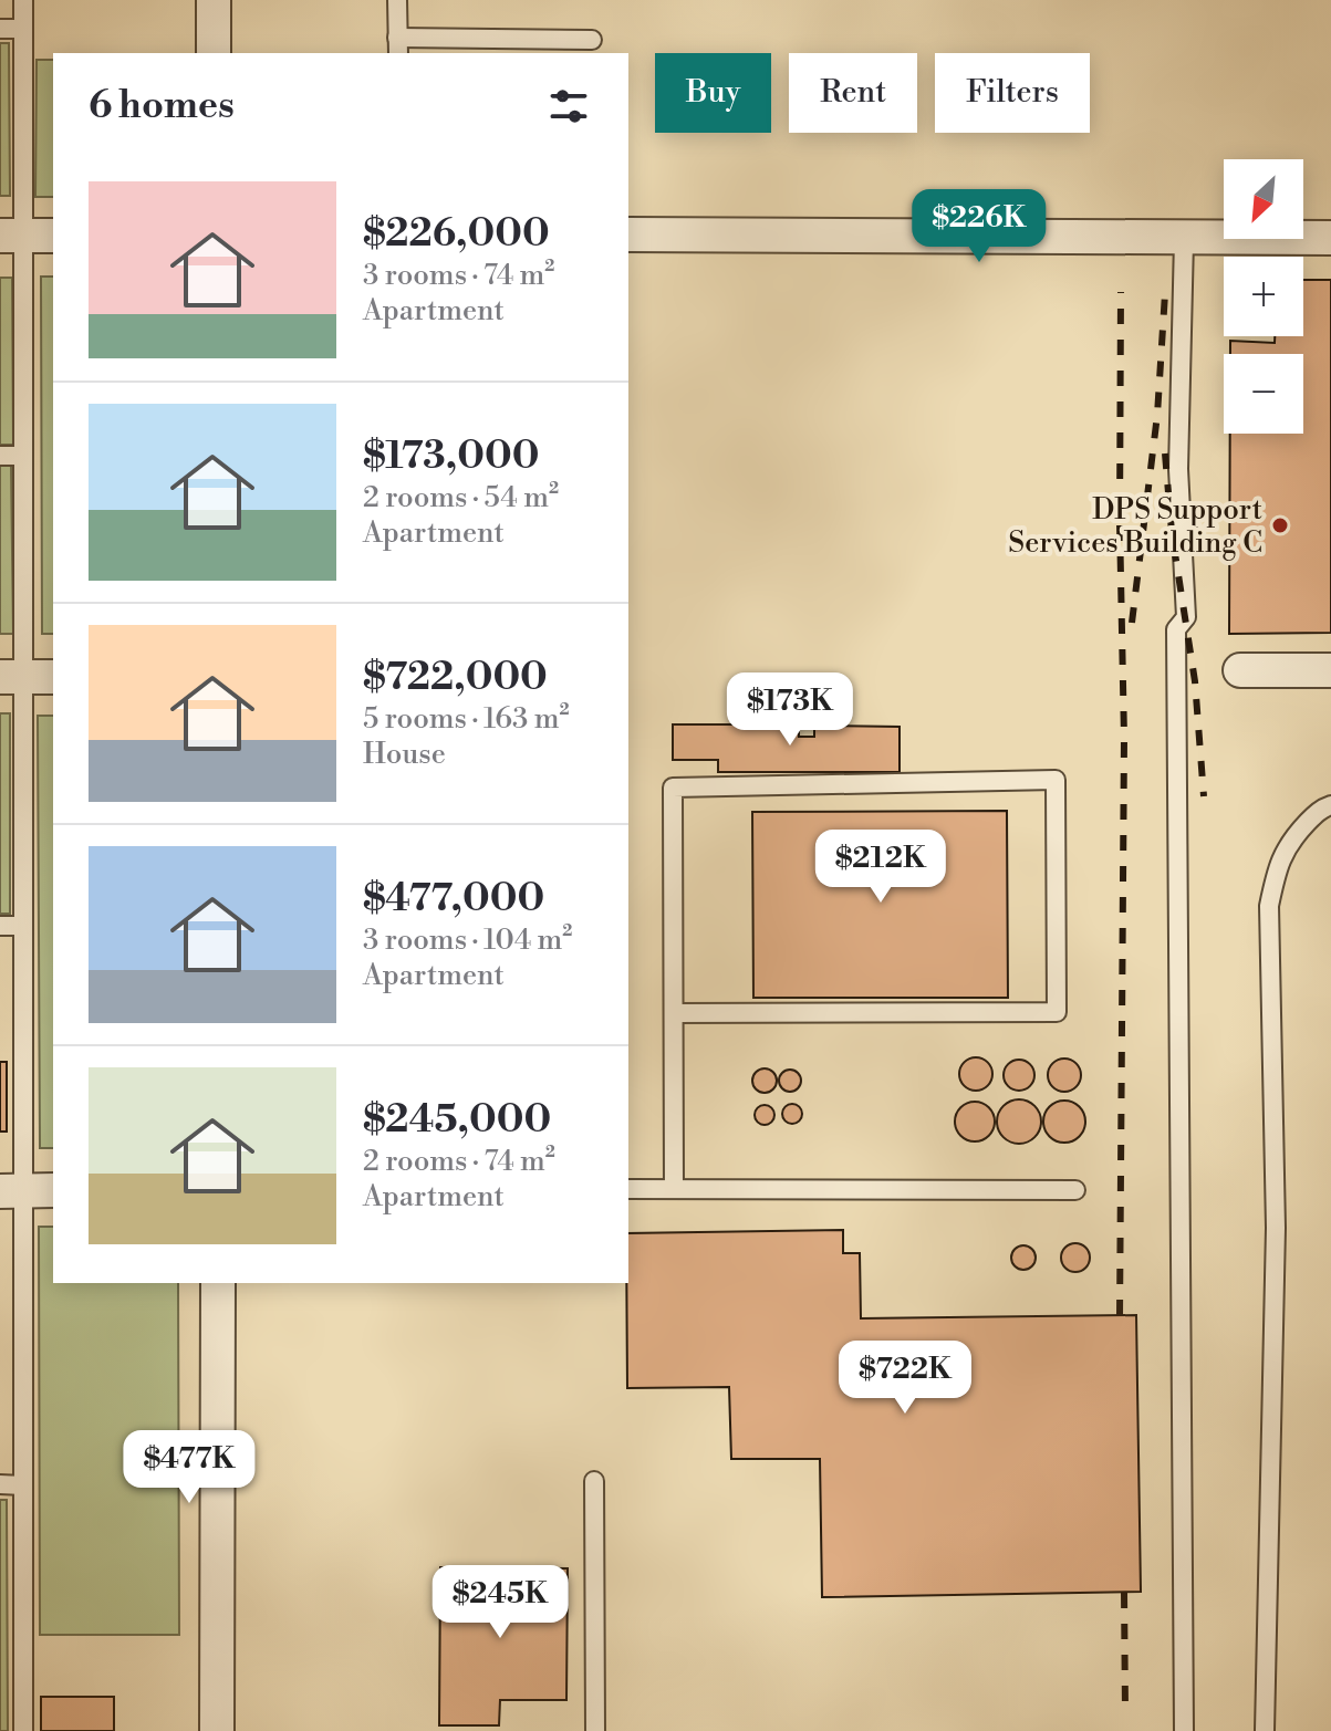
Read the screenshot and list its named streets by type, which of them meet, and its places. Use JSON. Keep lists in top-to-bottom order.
{
  "places": ["DPS Support Services Building C"],
  "north": "bottom left",
  "page": {
    "chip": ["Buy", "Rent", "Filters"],
    "heading": "6 homes",
    "map_buttons": ["+", "−"],
    "list": [
      {
        "name": "$226,000",
        "note": "3 rooms · 74 m² · Apartment"
      },
      {
        "name": "$173,000",
        "note": "2 rooms · 54 m² · Apartment"
      },
      {
        "name": "$722,000",
        "note": "5 rooms · 163 m² · House"
      },
      {
        "name": "$477,000",
        "note": "3 rooms · 104 m² · Apartment"
      },
      {
        "name": "$245,000",
        "note": "2 rooms · 74 m² · Apartment"
      }
    ],
    "price": [
      "$226K",
      "$173K",
      "$212K",
      "$722K",
      "$477K",
      "$245K"
    ]
  }
}
